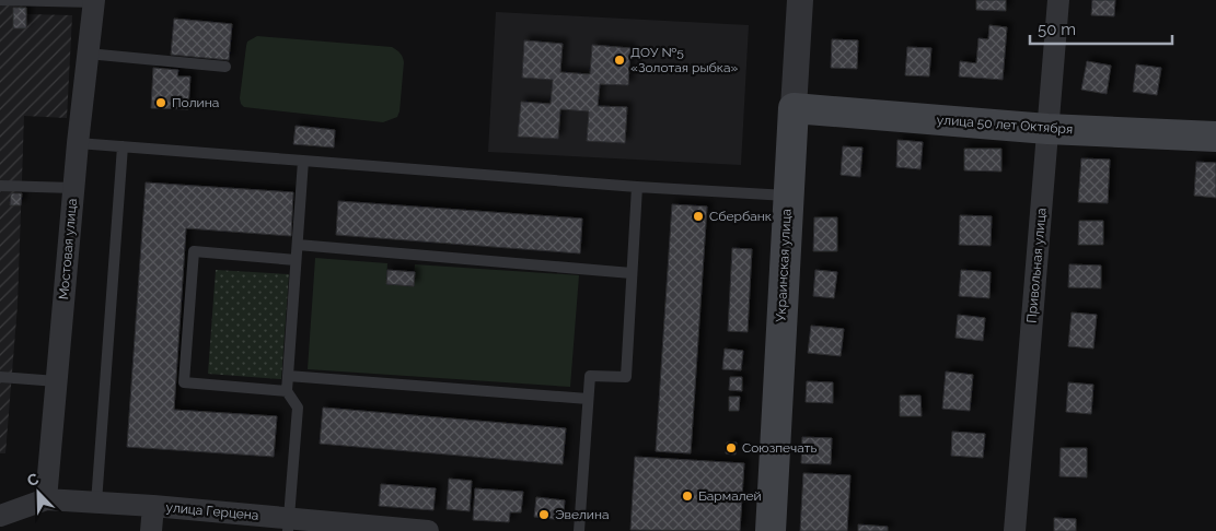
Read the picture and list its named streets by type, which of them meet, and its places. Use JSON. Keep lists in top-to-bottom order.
{
  "streets": {
    "main road": ["улица 50 лет Октября", "Украинская улица"],
    "street": ["Мостовая улица", "Привольная улица", "улица Герцена"]
  },
  "crossings": [
    ["улица 50 лет Октября", "Украинская улица"],
    ["улица 50 лет Октября", "Привольная улица"],
    ["Мостовая улица", "улица Герцена"]
  ],
  "places": [
    "ДОУ №5 «Золотая рыбка»",
    "Полина",
    "Сбербанк",
    "Союзпечать",
    "Бармалей",
    "Эвелина"
  ],
  "scale_bar": "50 m",
  "north": "top left"
}
